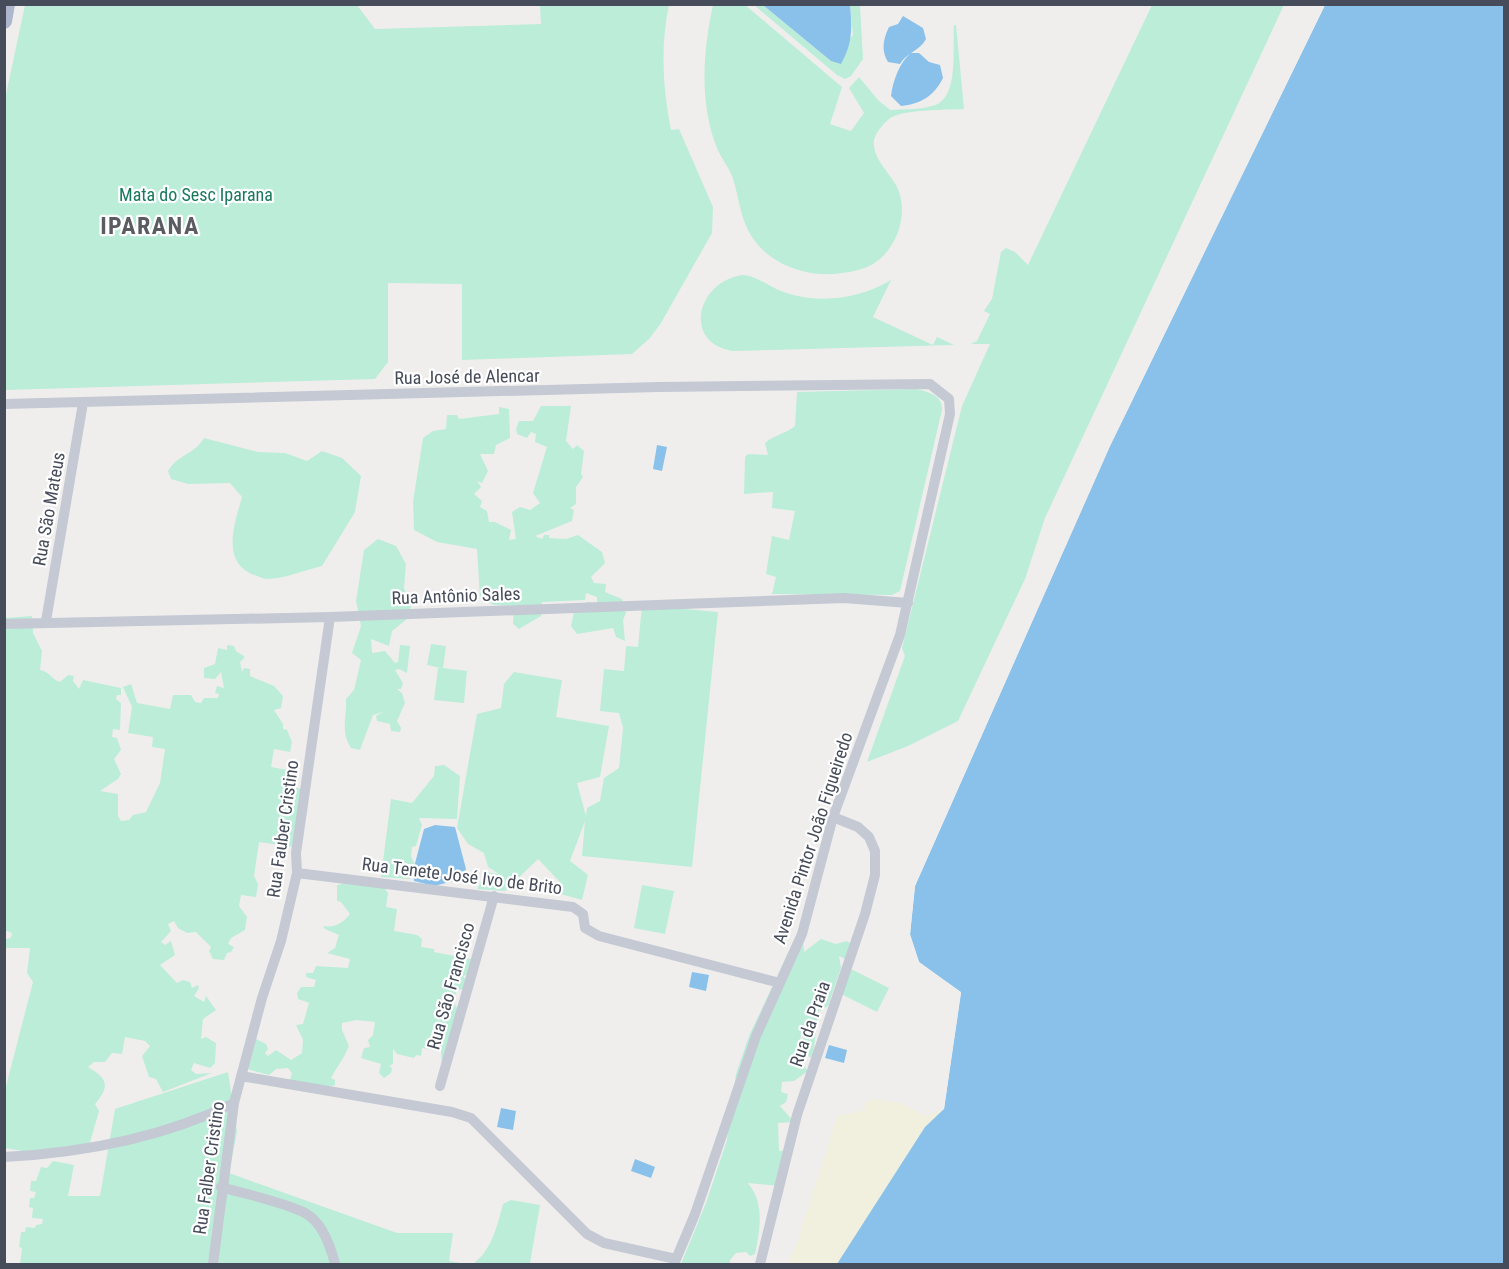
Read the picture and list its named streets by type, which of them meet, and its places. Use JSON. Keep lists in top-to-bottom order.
{
  "streets": {
    "street": [
      "Rua José de Alencar",
      "Rua São Mateus",
      "Rua Antônio Sales",
      "Rua Fauber Cristino",
      "Avenida Pintor João Figueiredo",
      "Rua Tenete José Ivo de Brito",
      "Rua São Francisco",
      "Rua da Praia",
      "Rua Falber Cristino"
    ]
  },
  "crossings": [
    ["Rua José de Alencar", "Rua São Mateus"],
    ["Rua José de Alencar", "Avenida Pintor João Figueiredo"],
    ["Rua São Mateus", "Rua Antônio Sales"],
    ["Rua Antônio Sales", "Rua Fauber Cristino"],
    ["Rua Antônio Sales", "Avenida Pintor João Figueiredo"],
    ["Rua Fauber Cristino", "Rua Tenete José Ivo de Brito"],
    ["Rua Fauber Cristino", "Rua Falber Cristino"],
    ["Avenida Pintor João Figueiredo", "Rua Tenete José Ivo de Brito"],
    ["Avenida Pintor João Figueiredo", "Rua da Praia"],
    ["Rua Tenete José Ivo de Brito", "Rua São Francisco"]
  ],
  "districts": ["IPARANA"],
  "parks": ["Mata do Sesc Iparana"]
}
